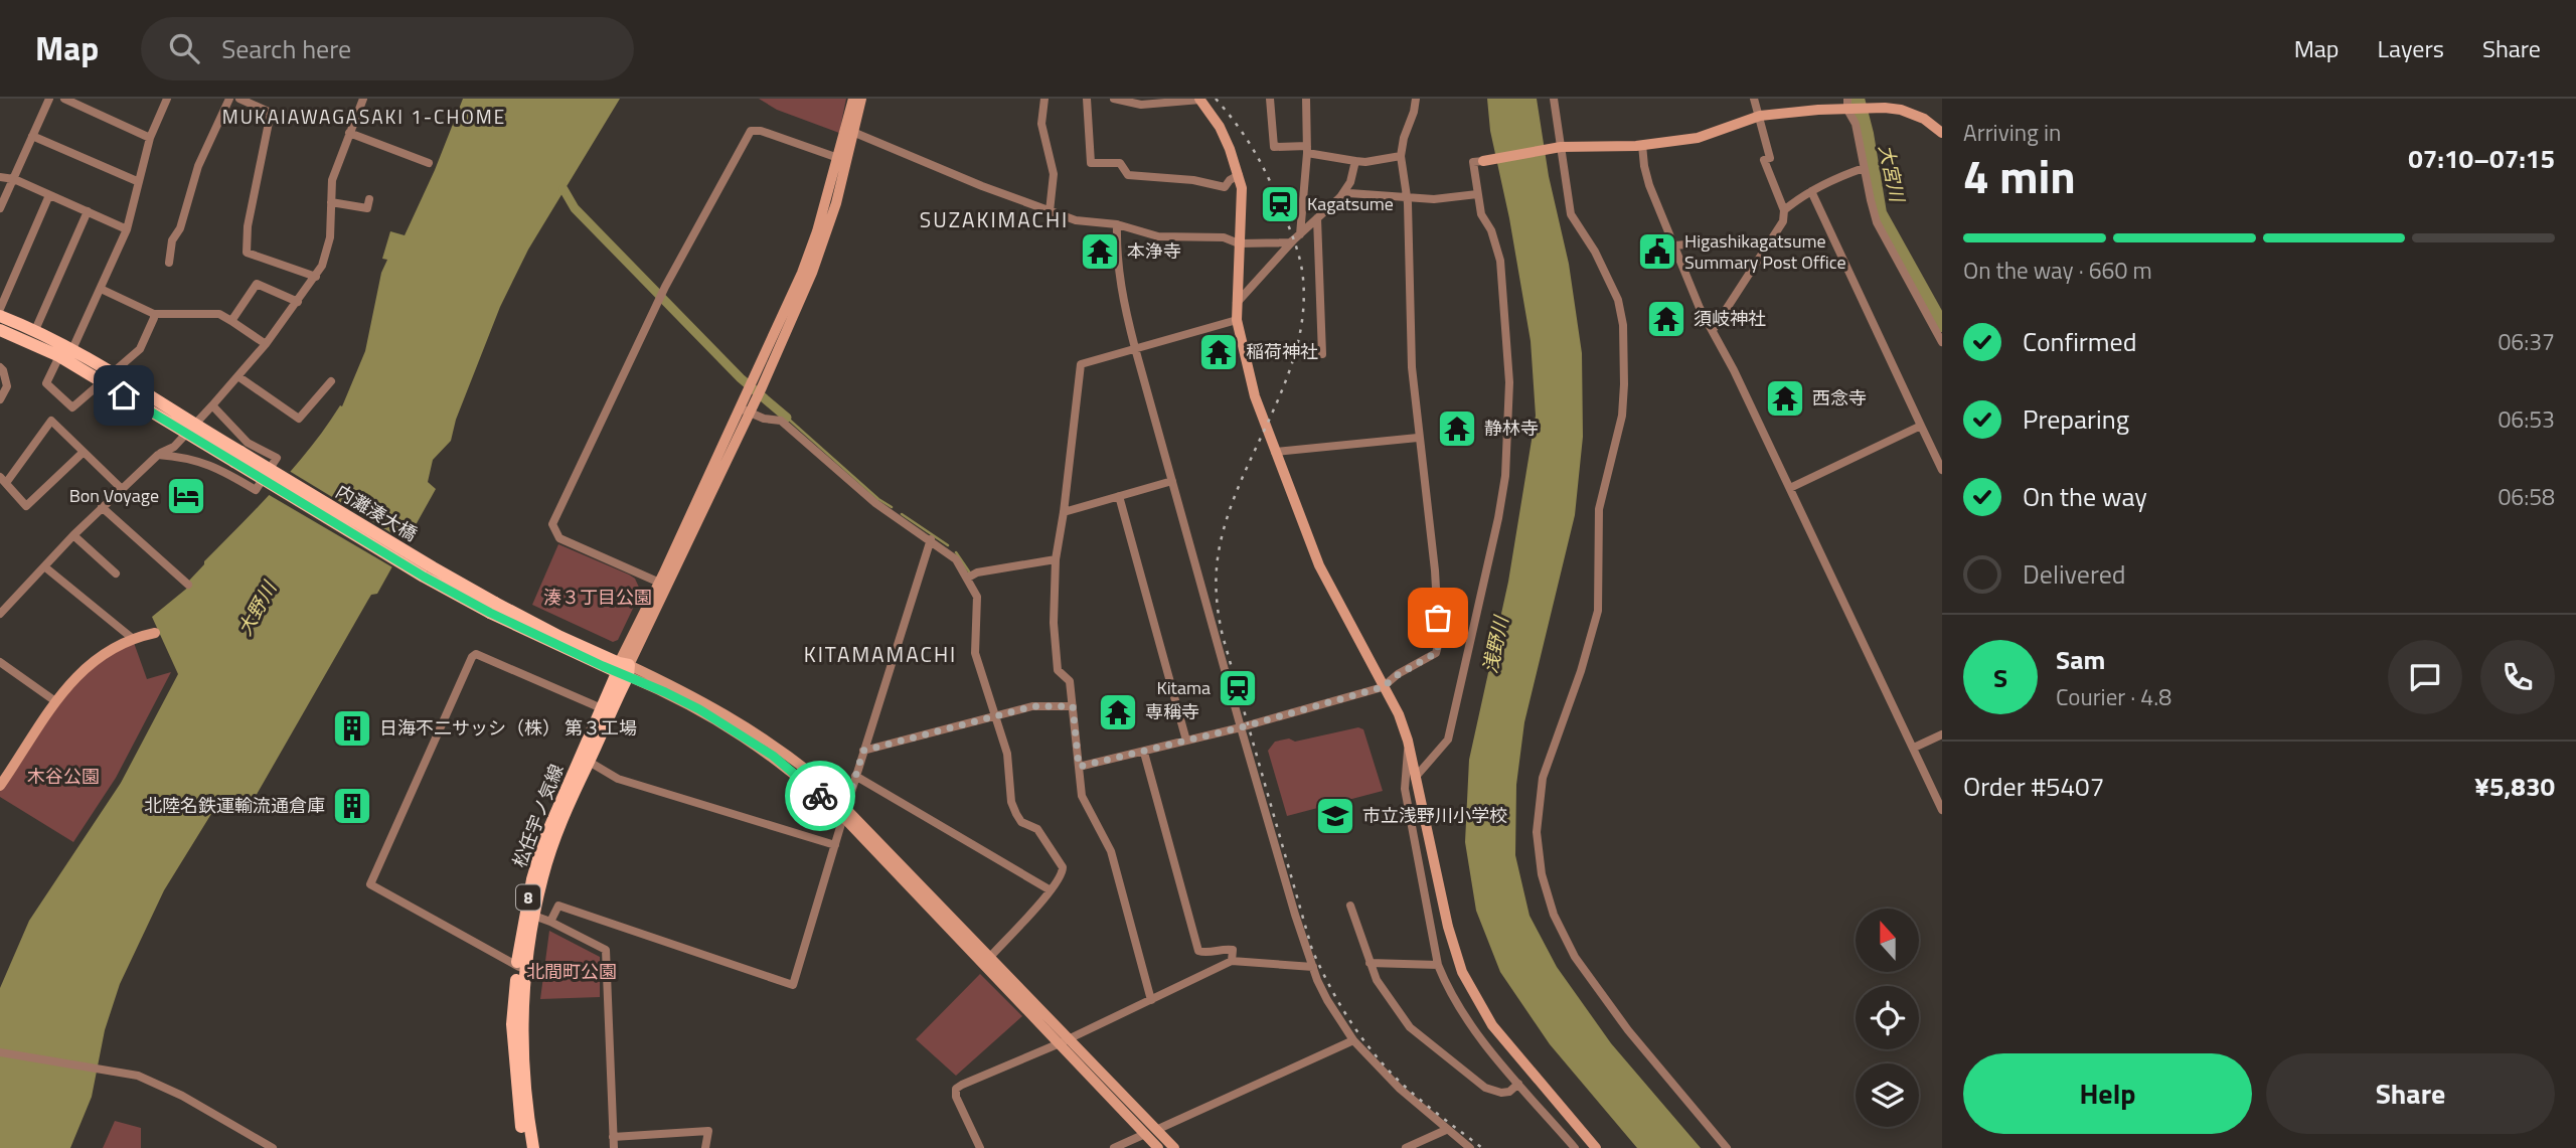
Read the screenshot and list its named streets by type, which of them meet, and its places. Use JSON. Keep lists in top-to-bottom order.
{
  "streets": {
    "main road": ["内灘湊大橋", "松任宇ノ気線", "8"]
  },
  "crossings": [
    ["内灘湊大橋", "松任宇ノ気線"]
  ],
  "districts": ["MUKAIAWAGASAKI 1-CHOME", "SUZAKIMACHI", "KITAMAMACHI"],
  "water": ["大宮川", "大野川", "浅野川"],
  "parks": ["湊３丁目公園", "木谷公園", "北間町公園"],
  "places": {
    "station": ["Kagatsume", "Kitama"],
    "temple": [
      "本浄寺",
      "須岐神社",
      "稲荷神社",
      "西念寺",
      "静林寺",
      "専稱寺"
    ],
    "public building": ["Higashikagatsume Summary Post Office"],
    "hotel": ["Bon Voyage"],
    "building": ["日海不二サッシ（株） 第３工場", "北陸名鉄運輸流通倉庫"],
    "school or university": ["市立浅野川小学校"]
  },
  "north": "top",
  "page": {
    "header": "Map",
    "search": "Search here",
    "nav": ["Map", "Layers", "Share"],
    "heading": ["4 min", "Arriving in", "07:10–07:15"],
    "panel": [
      "Sam",
      "Courier · 4.8",
      "Order #5407",
      "¥5,830"
    ],
    "bar": "On the way · 660 m",
    "list": [
      ["Confirmed", "06:37"],
      ["Preparing", "06:53"],
      ["On the way", "06:58"],
      "Delivered"
    ],
    "round": "S",
    "buttons": ["Help", "Share"]
  }
}
